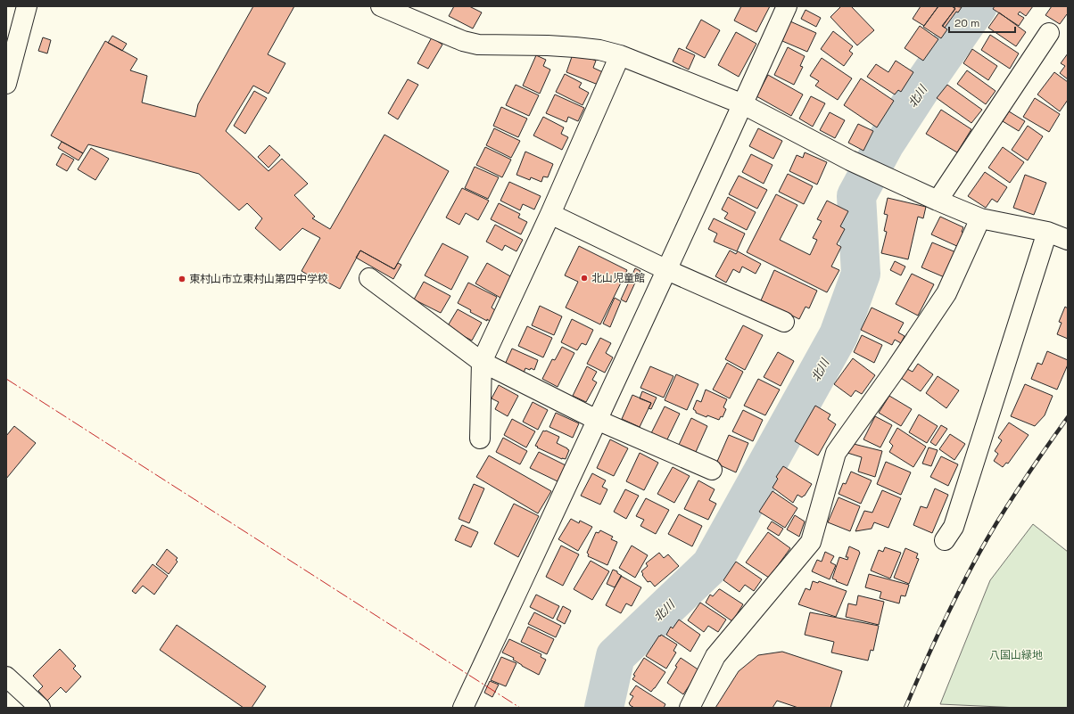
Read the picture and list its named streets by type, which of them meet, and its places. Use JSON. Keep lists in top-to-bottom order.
{
  "water": ["北川"],
  "parks": ["八国山緑地"],
  "places": ["北山児童館", "東村山市立東村山第四中学校"],
  "scale_bar": "20 m"
}
